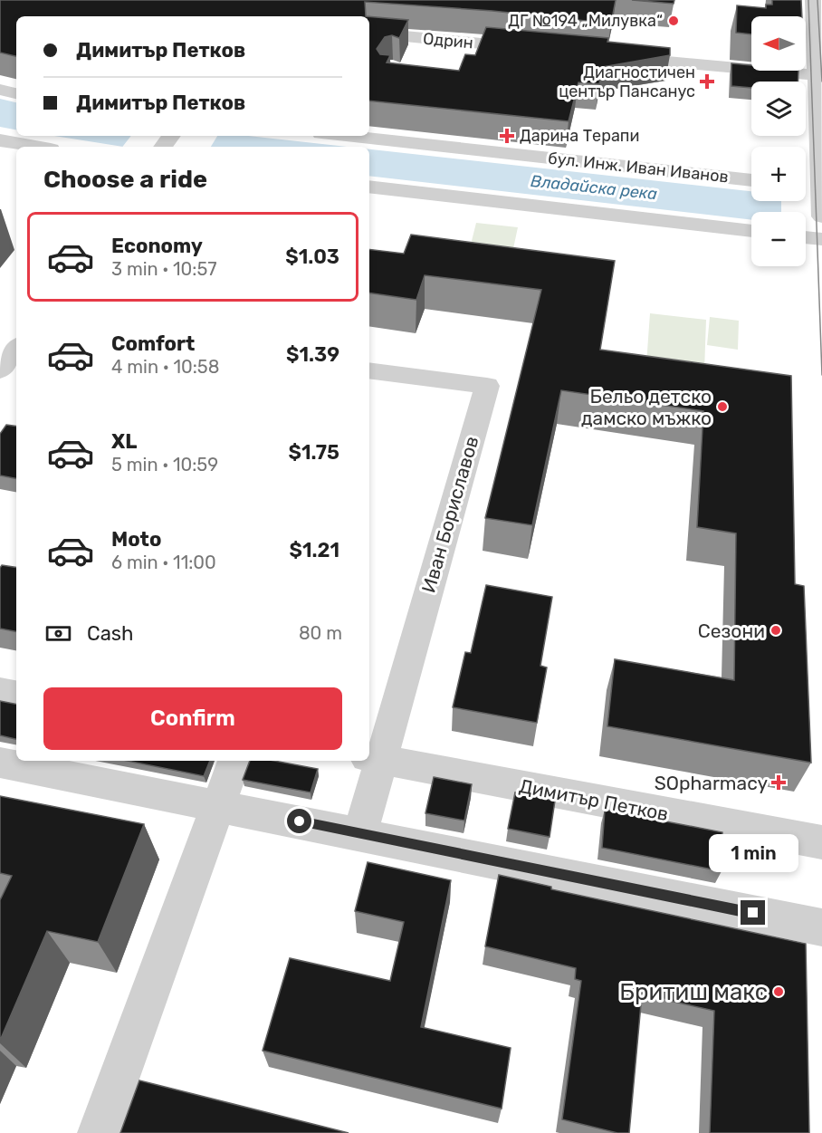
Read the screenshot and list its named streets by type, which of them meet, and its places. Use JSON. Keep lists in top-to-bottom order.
{
  "streets": {
    "street": [
      "Одрин",
      "бул. Инж. Иван Иванов",
      "Иван Бориславов",
      "Димитър Петков"
    ]
  },
  "crossings": [
    ["Иван Бориславов", "Димитър Петков"]
  ],
  "water": ["Владайска река"],
  "places": {
    "other": [
      "ДГ №194 „Милувка“",
      "Бельо детско дамско мъжко",
      "Сезони",
      "Бритиш макс"
    ],
    "health": ["Диагностичен център Пансанус", "Дарина Терапи", "SOpharmacy"]
  },
  "north": "left",
  "page": {
    "map_buttons": ["+", "−"],
    "banner": ["Димитър Петков", "Димитър Петков"],
    "heading": "Choose a ride",
    "list": [
      {
        "name": "Economy",
        "note": "3 min · 10:57",
        "value": "$1.03"
      },
      {
        "name": "Comfort",
        "note": "4 min · 10:58",
        "value": "$1.39"
      },
      {
        "name": "XL",
        "note": "5 min · 10:59",
        "value": "$1.75"
      },
      {
        "name": "Moto",
        "note": "6 min · 11:00",
        "value": "$1.21"
      }
    ],
    "pay": ["Cash", "80 m"],
    "buttons": "Confirm",
    "bubble": "1 min"
  }
}
